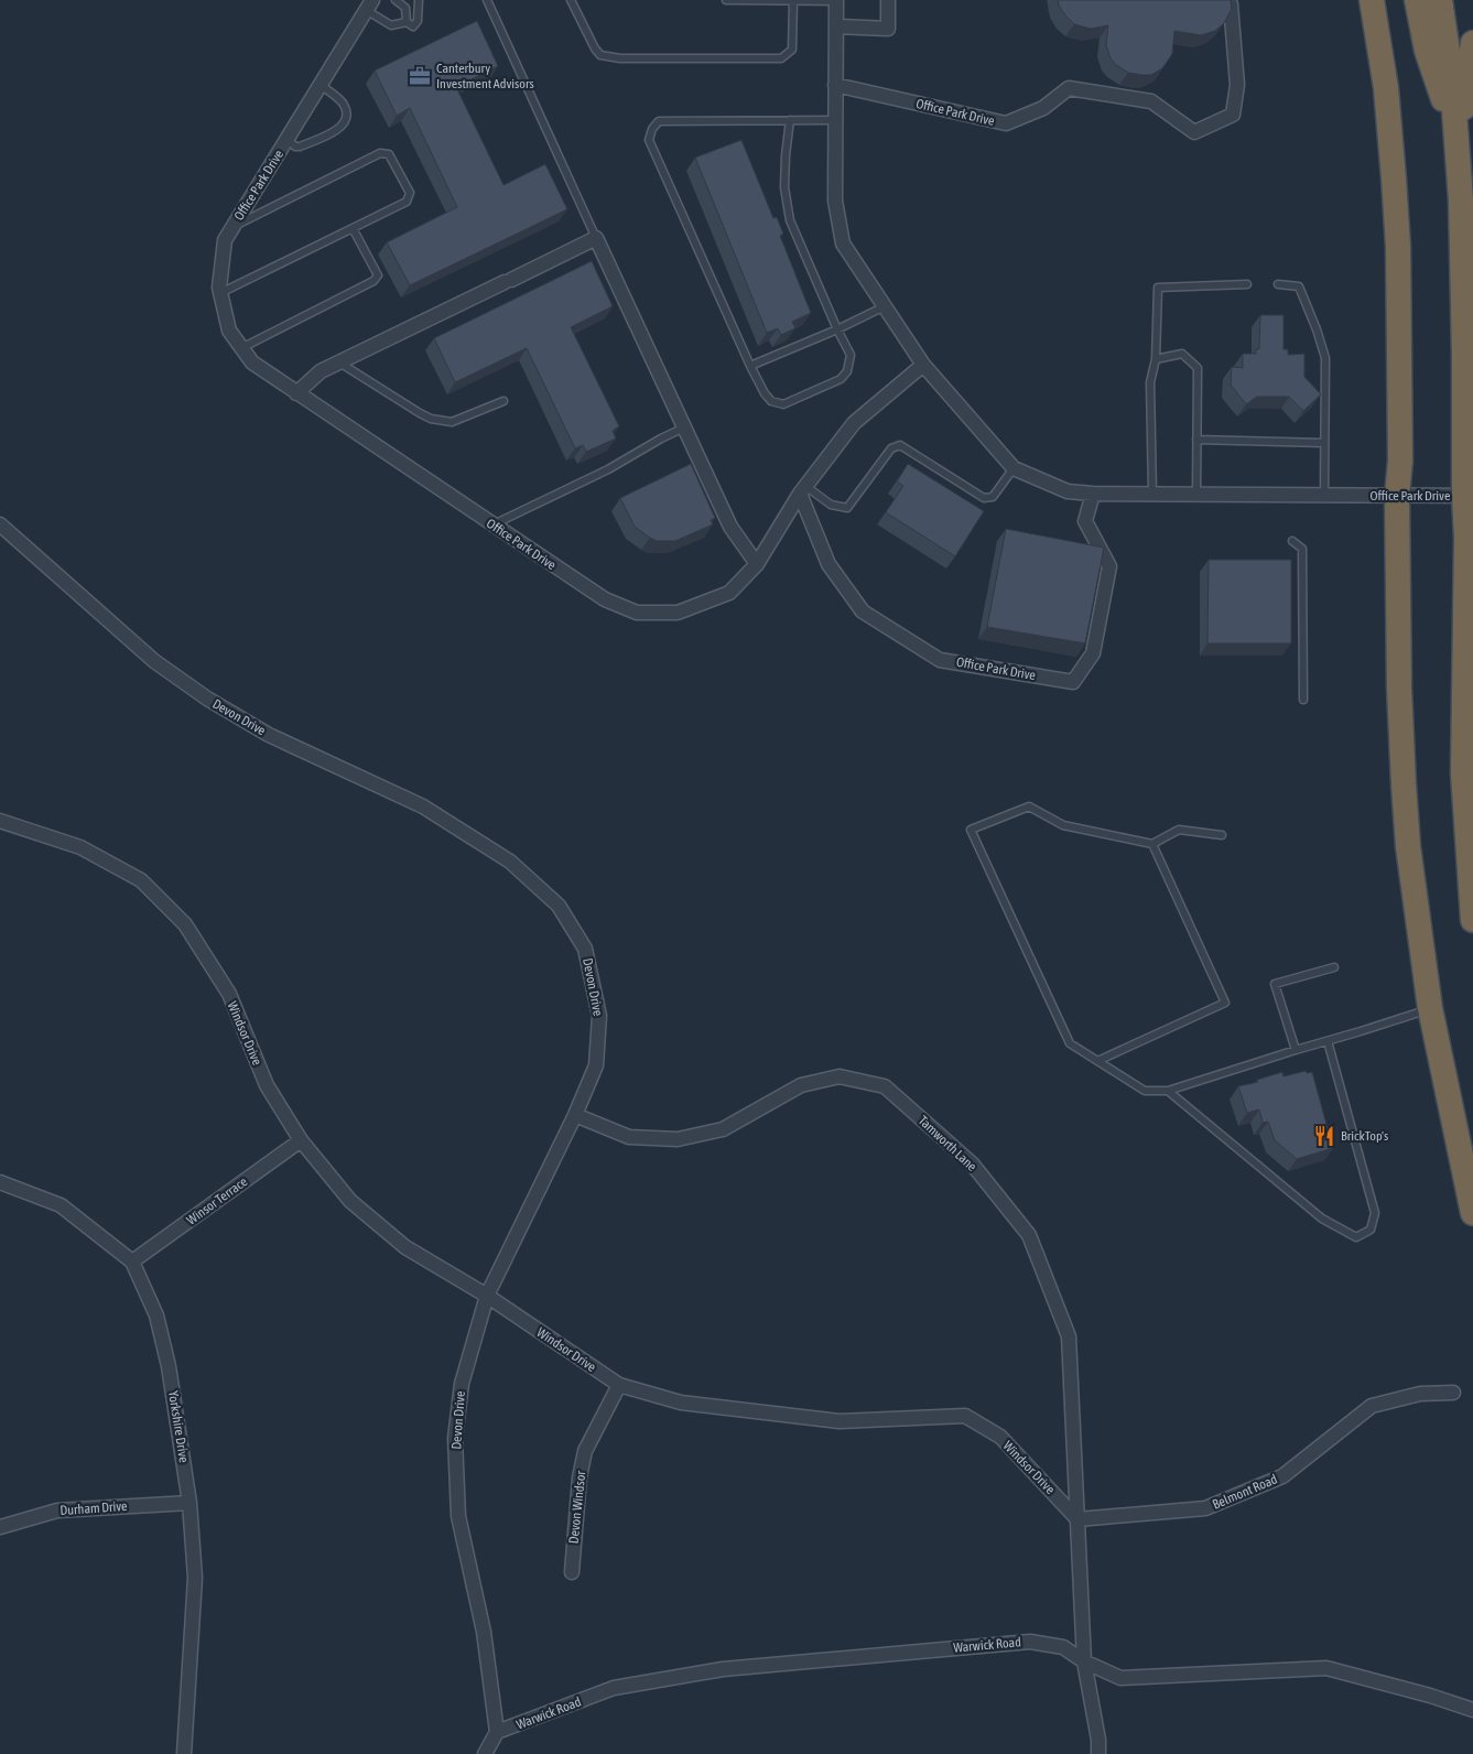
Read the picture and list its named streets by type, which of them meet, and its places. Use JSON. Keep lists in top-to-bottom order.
{
  "streets": {
    "street": [
      "Office Park Drive",
      "Devon Drive",
      "Windsor Drive",
      "Tamworth Lane",
      "Winsor Terrace",
      "Yorkshire Drive",
      "Belmont Road",
      "Devon Windsor",
      "Durham Drive",
      "Warwick Road"
    ]
  },
  "crossings": [
    ["Devon Drive", "Windsor Drive"],
    ["Devon Drive", "Tamworth Lane"],
    ["Devon Drive", "Warwick Road"],
    ["Windsor Drive", "Tamworth Lane"],
    ["Windsor Drive", "Winsor Terrace"],
    ["Windsor Drive", "Belmont Road"],
    ["Windsor Drive", "Devon Windsor"],
    ["Tamworth Lane", "Belmont Road"],
    ["Winsor Terrace", "Yorkshire Drive"],
    ["Yorkshire Drive", "Durham Drive"]
  ],
  "places": {
    "office": ["Canterbury Investment Advisors"],
    "restaurant": ["BrickTop's"]
  }
}
